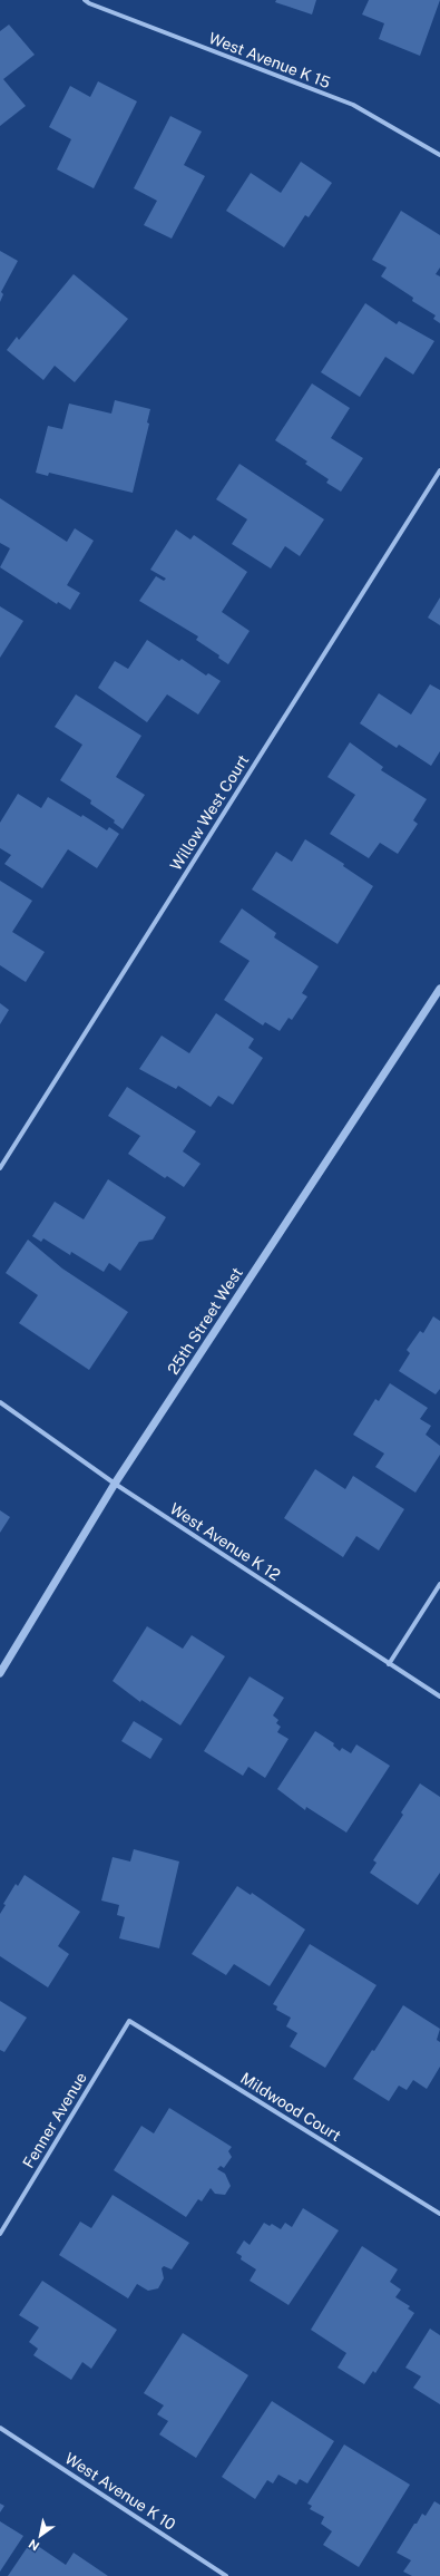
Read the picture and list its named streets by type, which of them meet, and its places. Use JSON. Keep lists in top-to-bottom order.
{
  "streets": {
    "street": [
      "West Avenue K 15",
      "Willow West Court",
      "25th Street West",
      "West Avenue K 12",
      "Mildwood Court",
      "Fenner Avenue",
      "West Avenue K 10"
    ]
  },
  "crossings": [
    ["25th Street West", "West Avenue K 12"],
    ["Mildwood Court", "Fenner Avenue"]
  ],
  "north": "bottom left"
}
